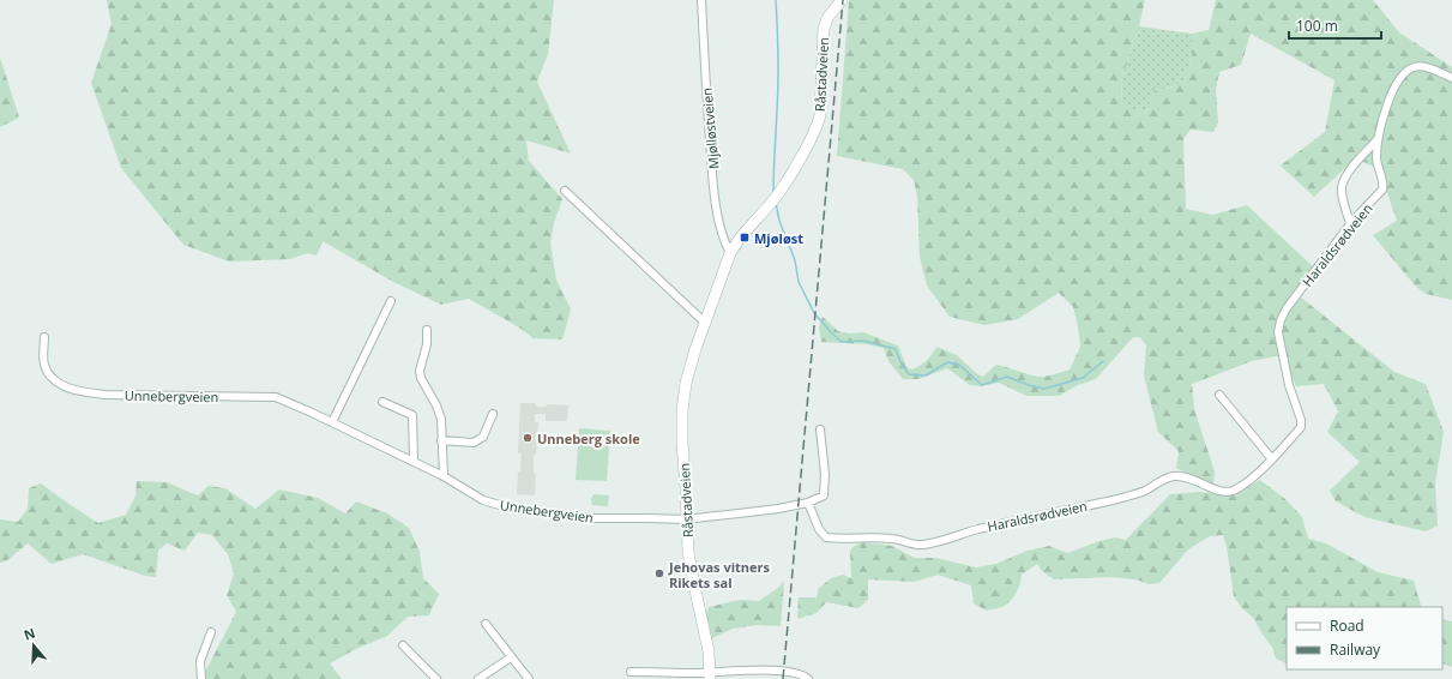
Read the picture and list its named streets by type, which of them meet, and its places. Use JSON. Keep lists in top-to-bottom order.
{
  "streets": {
    "main road": ["Råstadveien"],
    "street": ["Mjølløstveien", "Haraldsrødveien", "Unnebergveien"]
  },
  "crossings": [
    ["Råstadveien", "Mjølløstveien"],
    ["Råstadveien", "Unnebergveien"]
  ],
  "places": {
    "transit": ["Mjøløst"],
    "other": ["Unneberg skole", "Jehovas vitners Rikets sal"]
  },
  "legend": ["Road", "Railway"],
  "scale_bar": "100 m",
  "north": "top"
}
